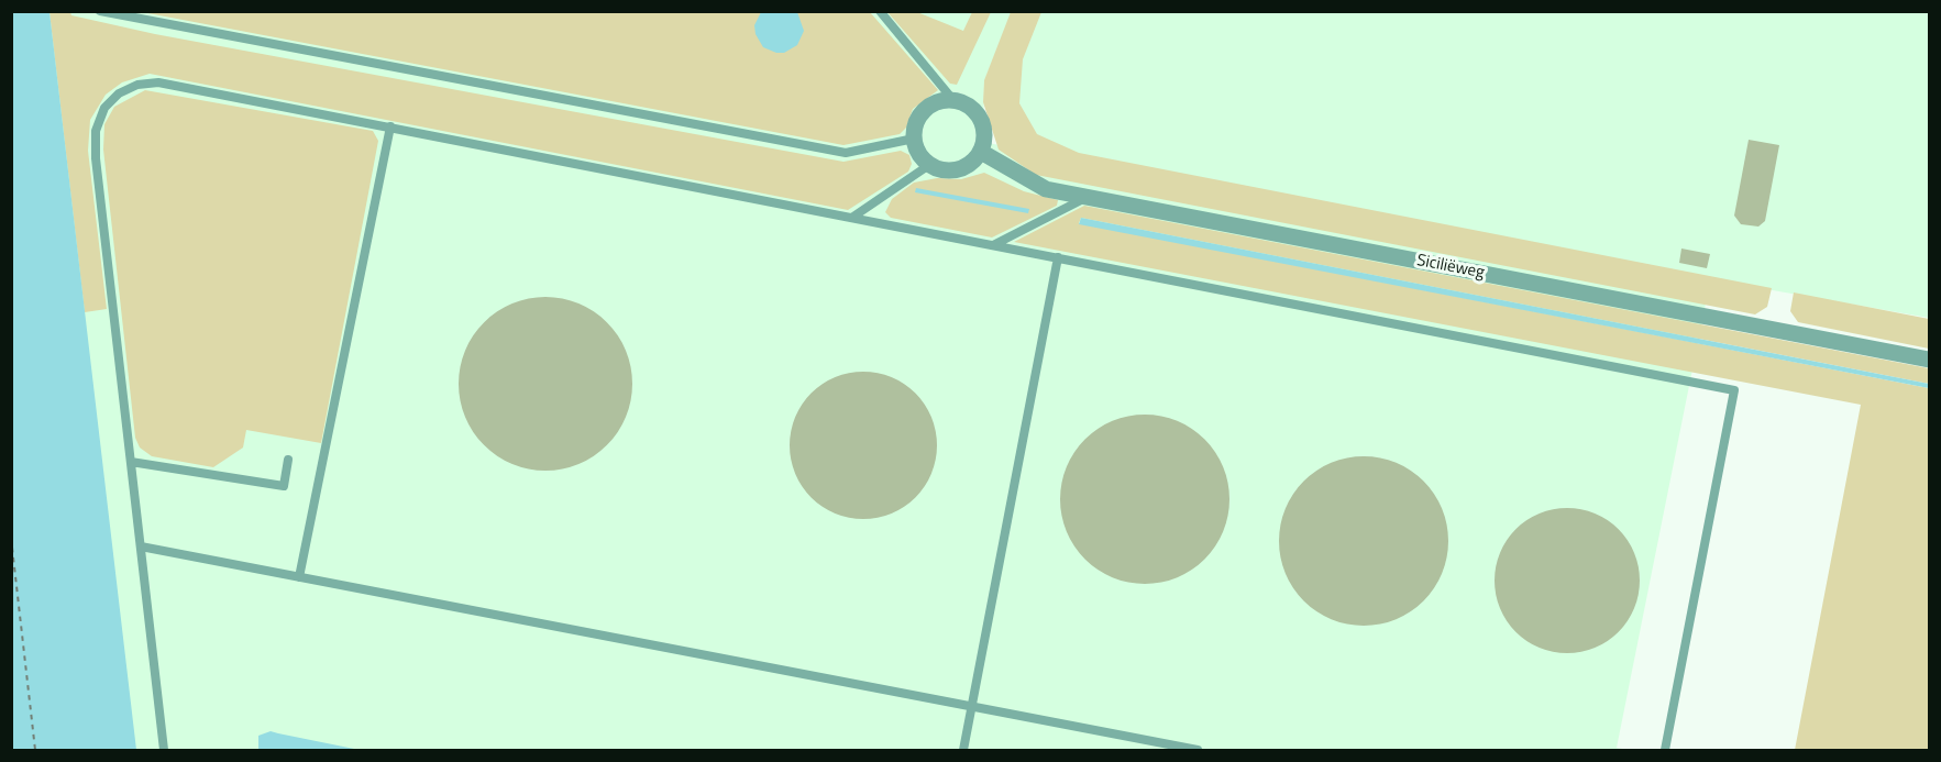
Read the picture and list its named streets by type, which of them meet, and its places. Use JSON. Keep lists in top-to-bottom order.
{
  "streets": {
    "street": ["Siciliëweg"]
  }
}
